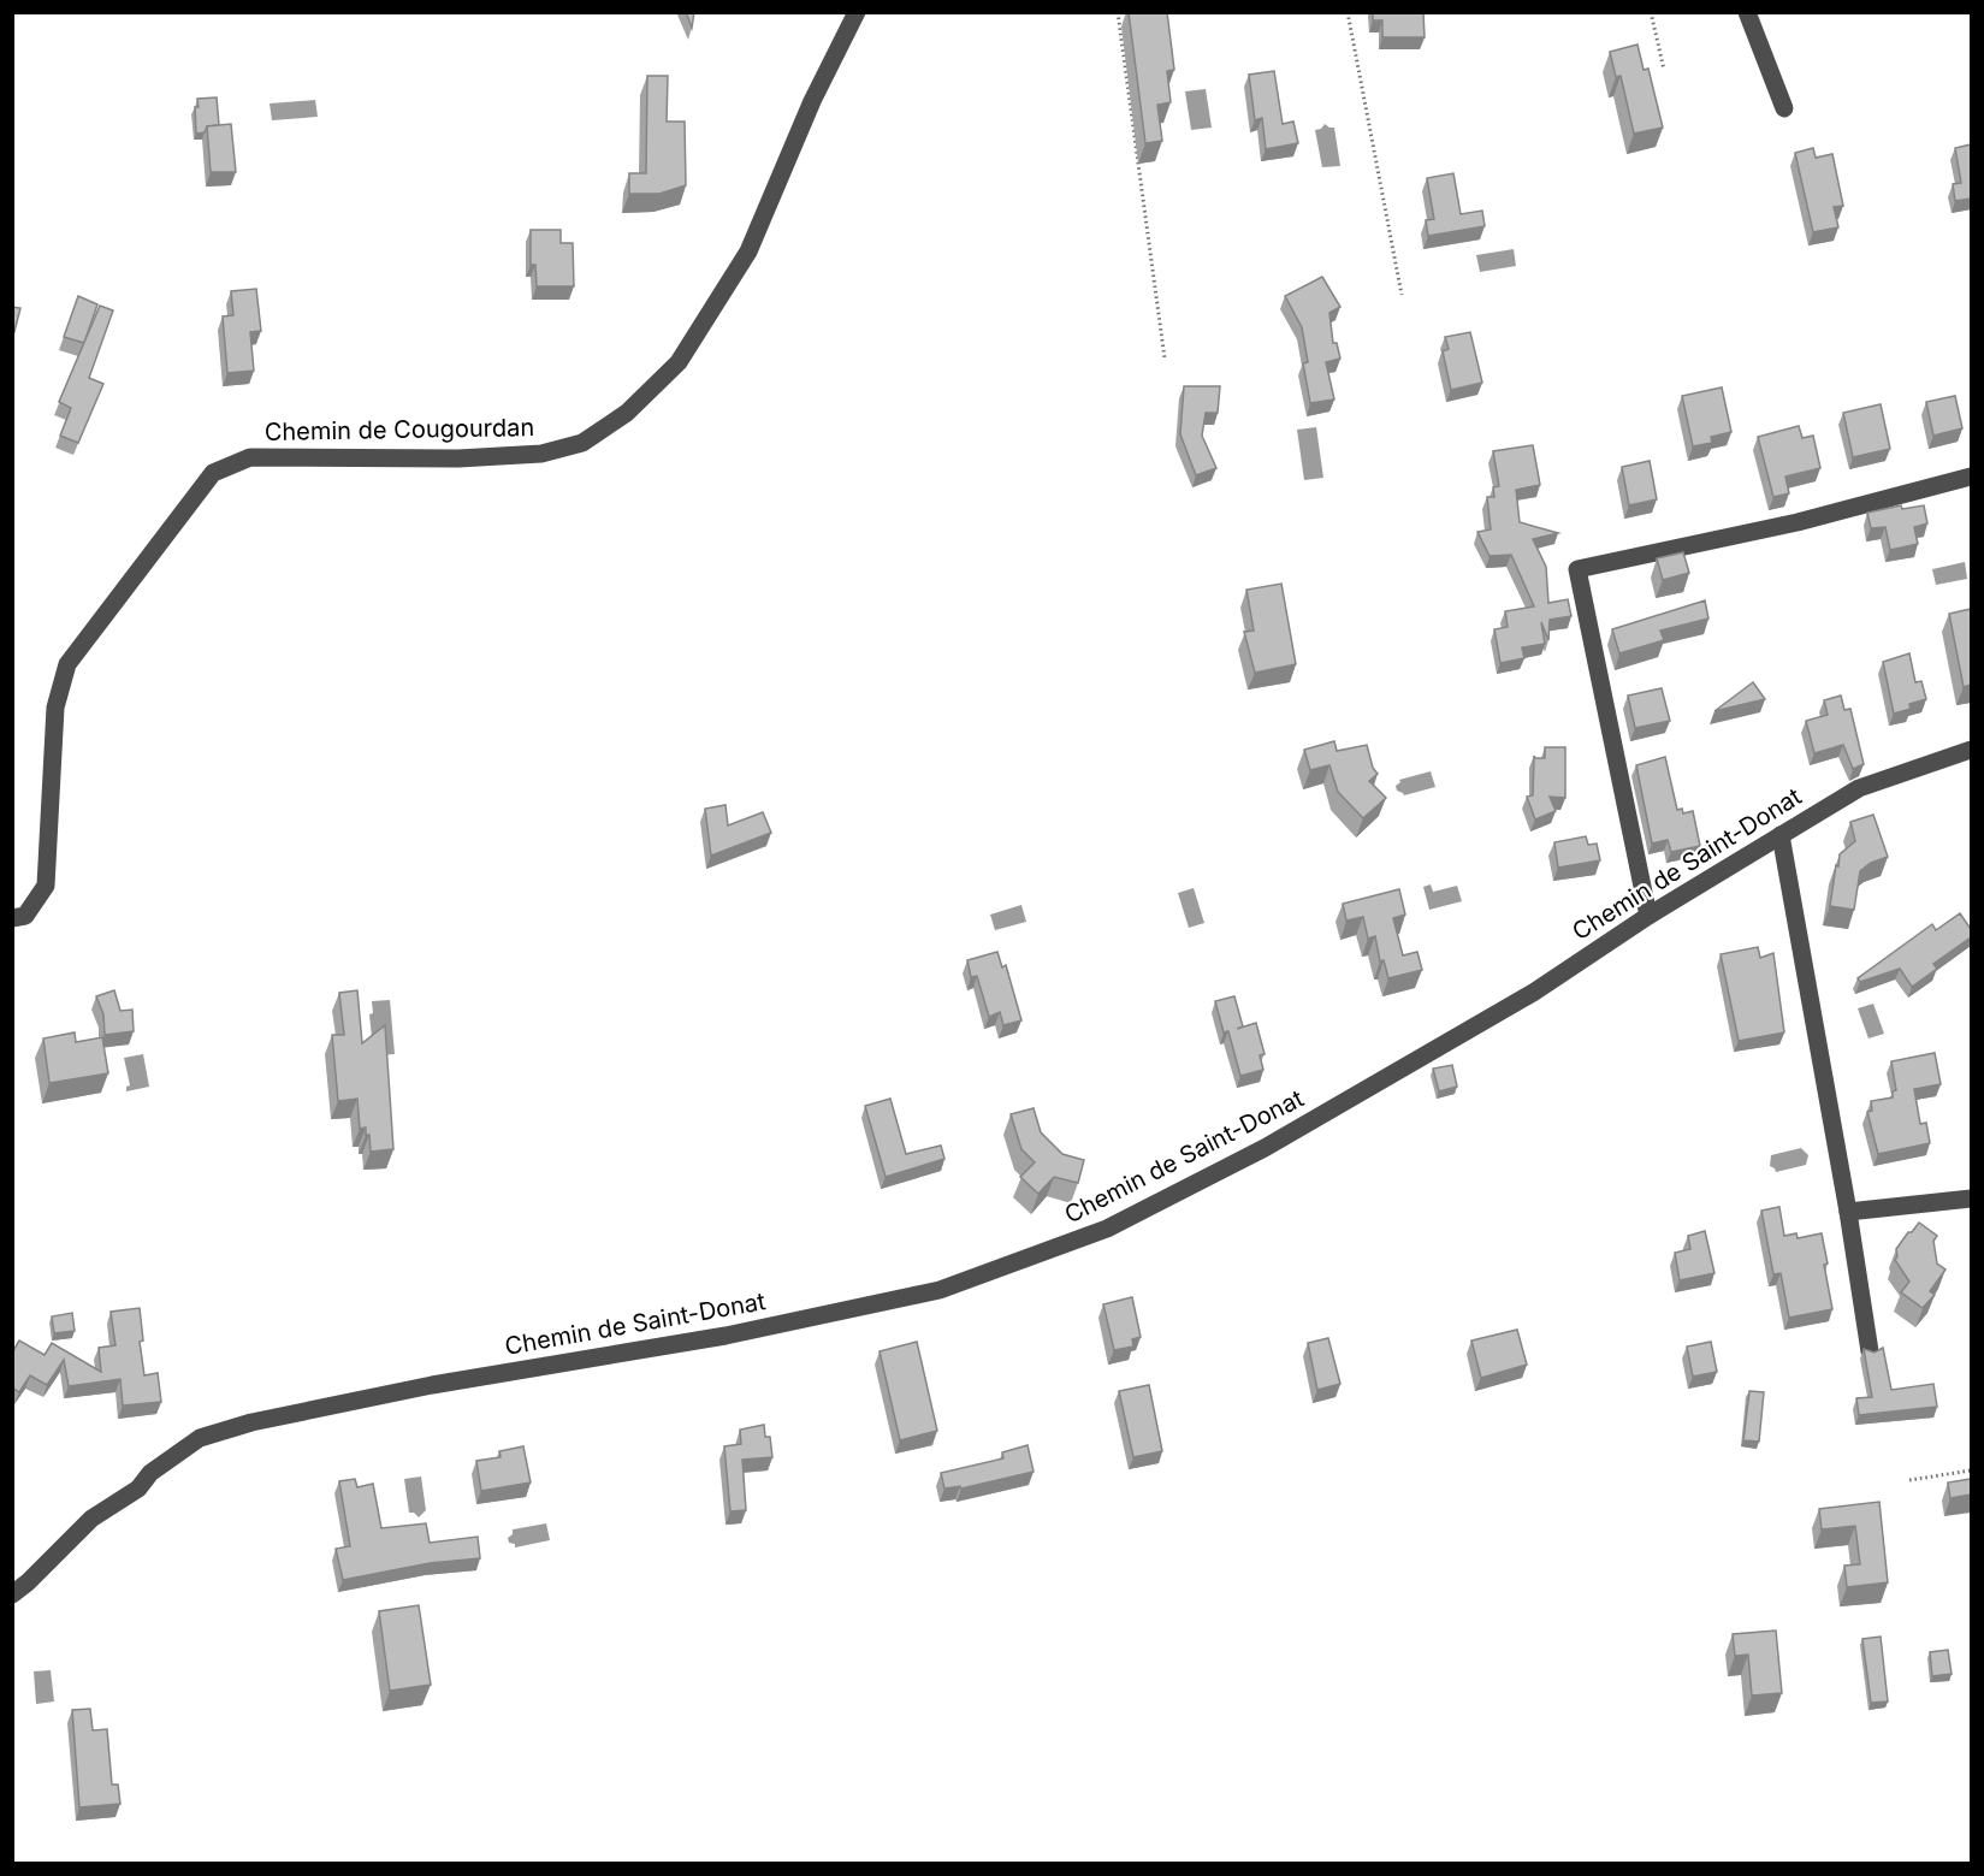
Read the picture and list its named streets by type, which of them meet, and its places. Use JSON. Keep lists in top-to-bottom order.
{
  "streets": {
    "street": ["Chemin de Cougourdan", "Chemin de Saint-Donat"]
  }
}
